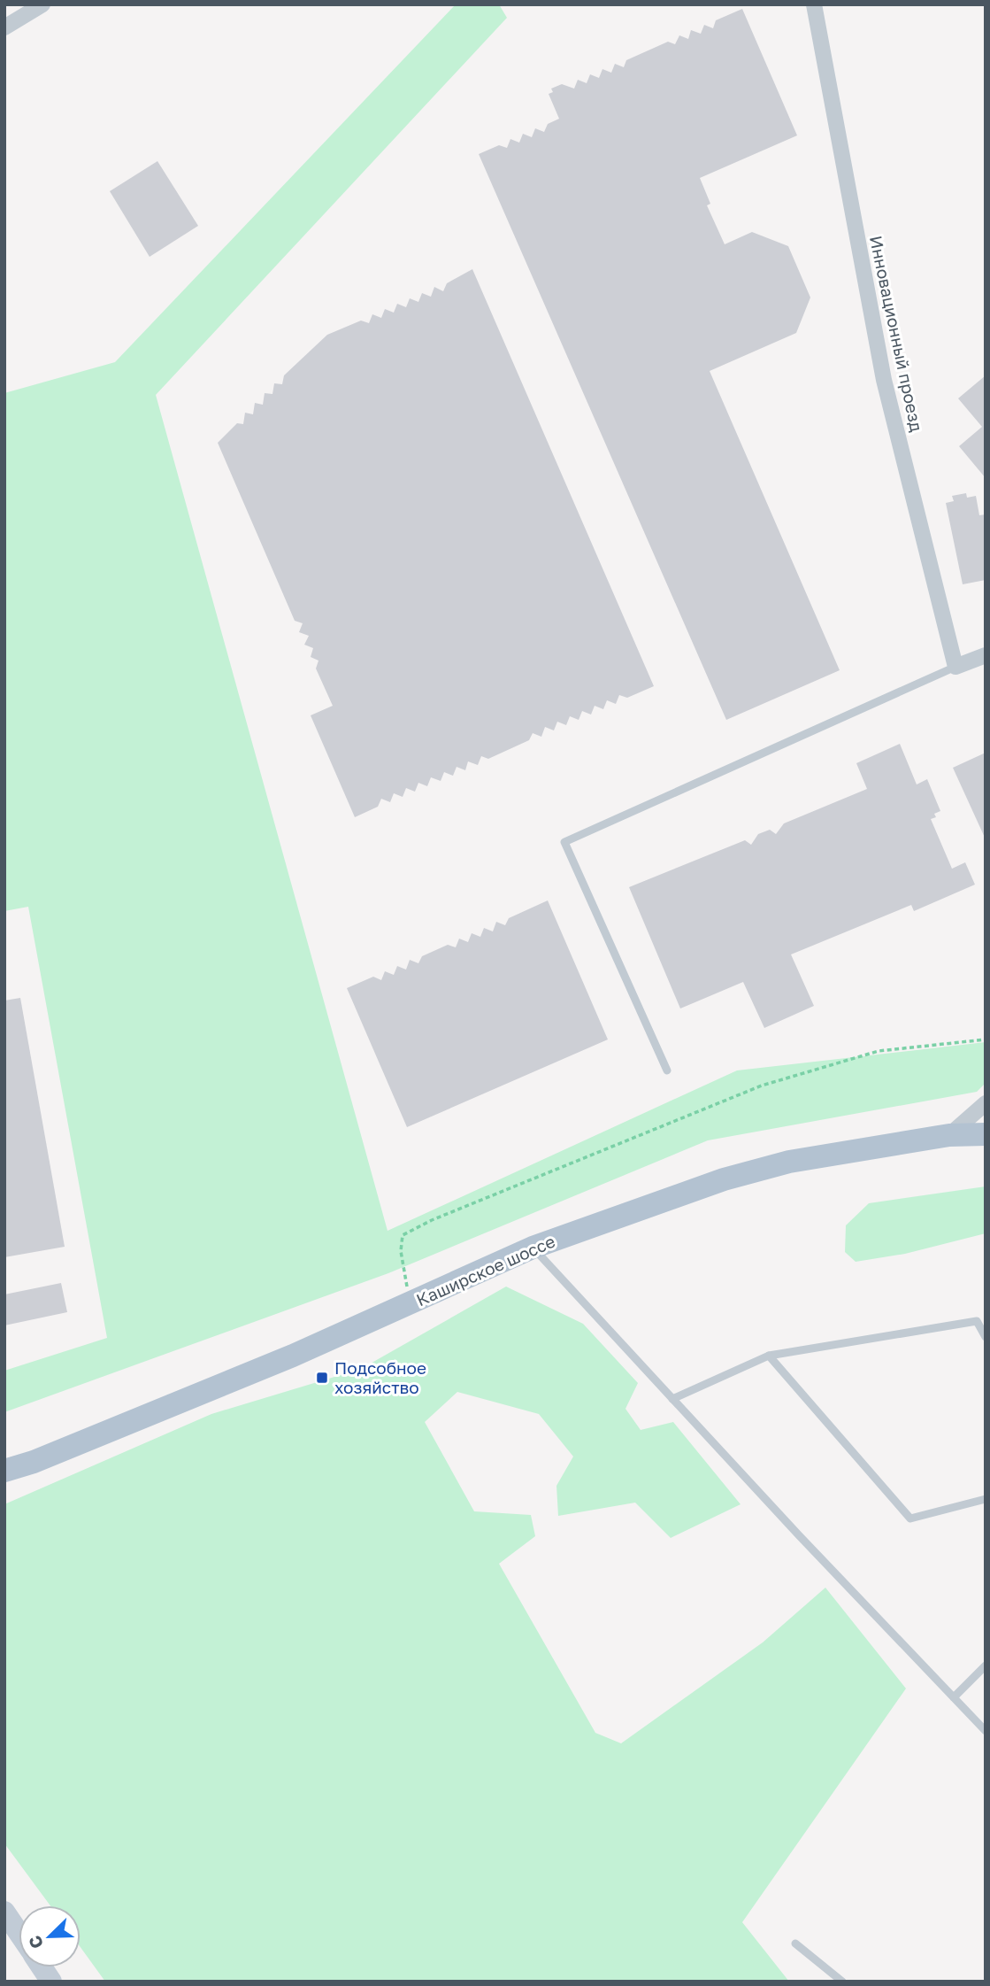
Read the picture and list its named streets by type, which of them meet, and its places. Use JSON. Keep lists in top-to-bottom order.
{
  "streets": {
    "main road": ["Каширское шоссе"],
    "street": ["Инновационный проезд"]
  },
  "places": {
    "transit": ["Подсобное хозяйство"]
  },
  "north": "bottom left"
}
